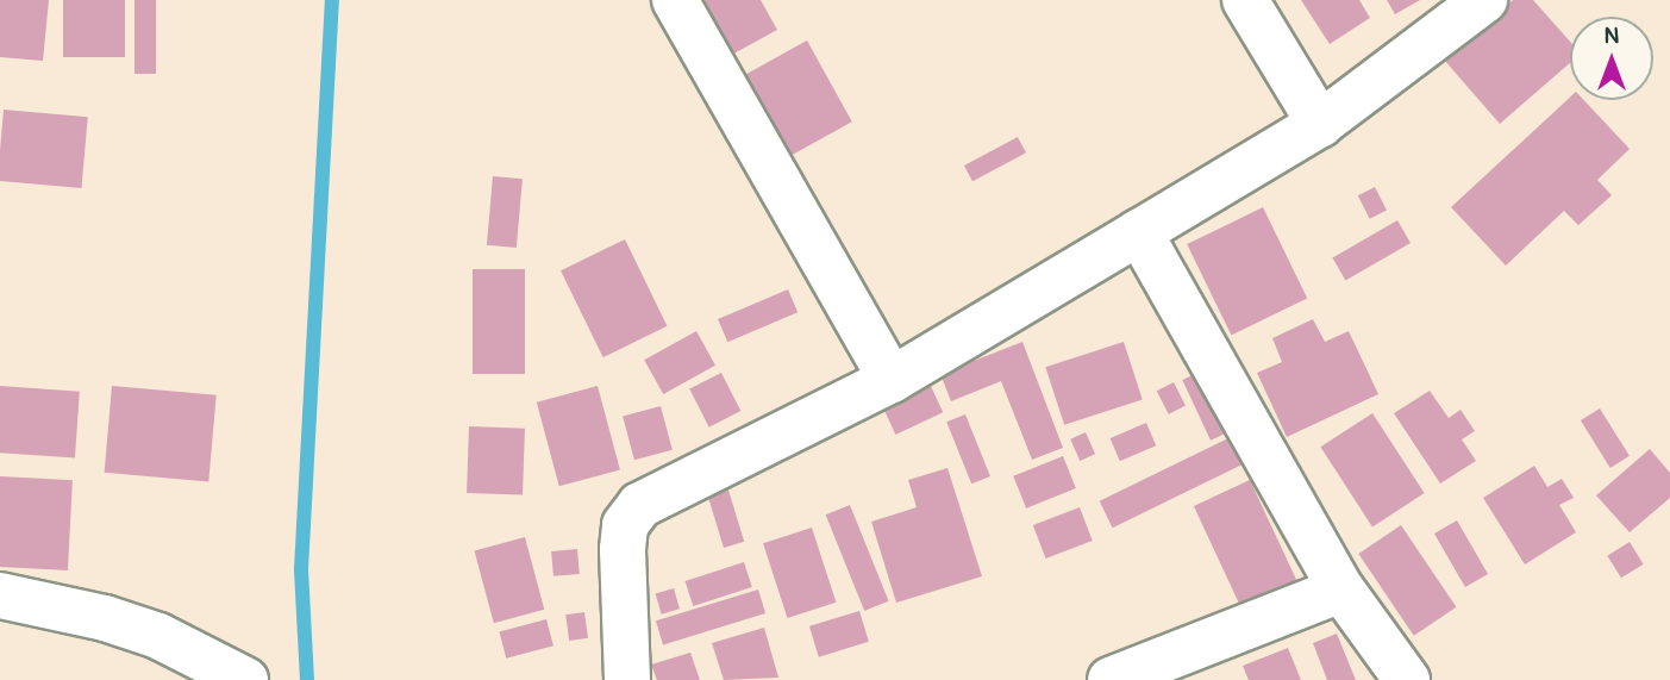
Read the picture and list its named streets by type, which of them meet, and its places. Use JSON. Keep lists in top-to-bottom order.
{
  "north": "top"
}
